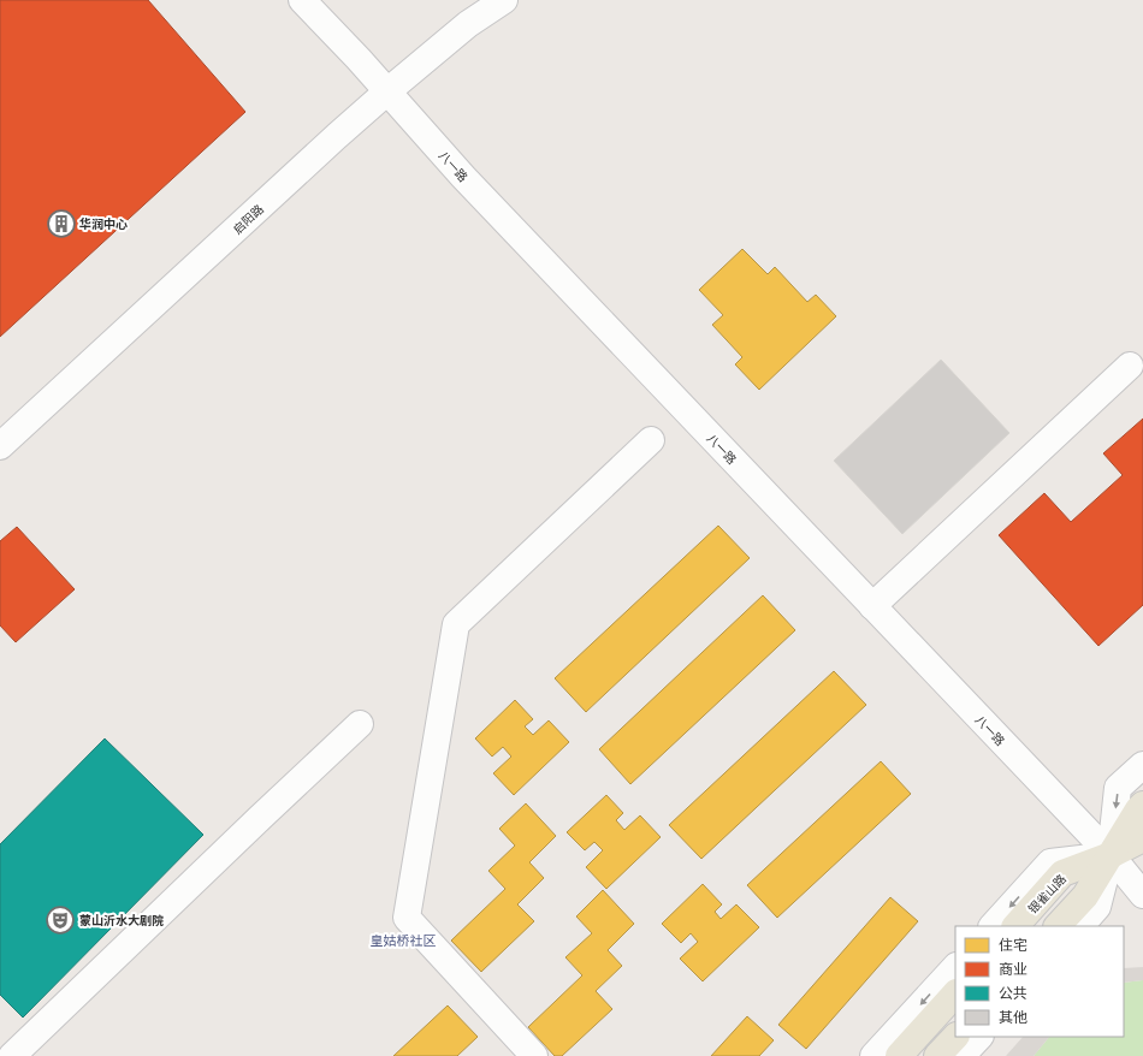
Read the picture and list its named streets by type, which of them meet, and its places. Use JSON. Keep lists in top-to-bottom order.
{
  "streets": {
    "main road": ["银雀山路"],
    "street": ["八一路", "启阳路"]
  },
  "crossings": [
    ["八一路", "启阳路"],
    ["八一路", "银雀山路"]
  ],
  "districts": ["皇姑桥社区"],
  "places": {
    "building": ["华润中心"],
    "theatre": ["蒙山沂水大剧院"]
  },
  "legend": [
    "住宅",
    "商业",
    "公共",
    "其他"
  ]
}
